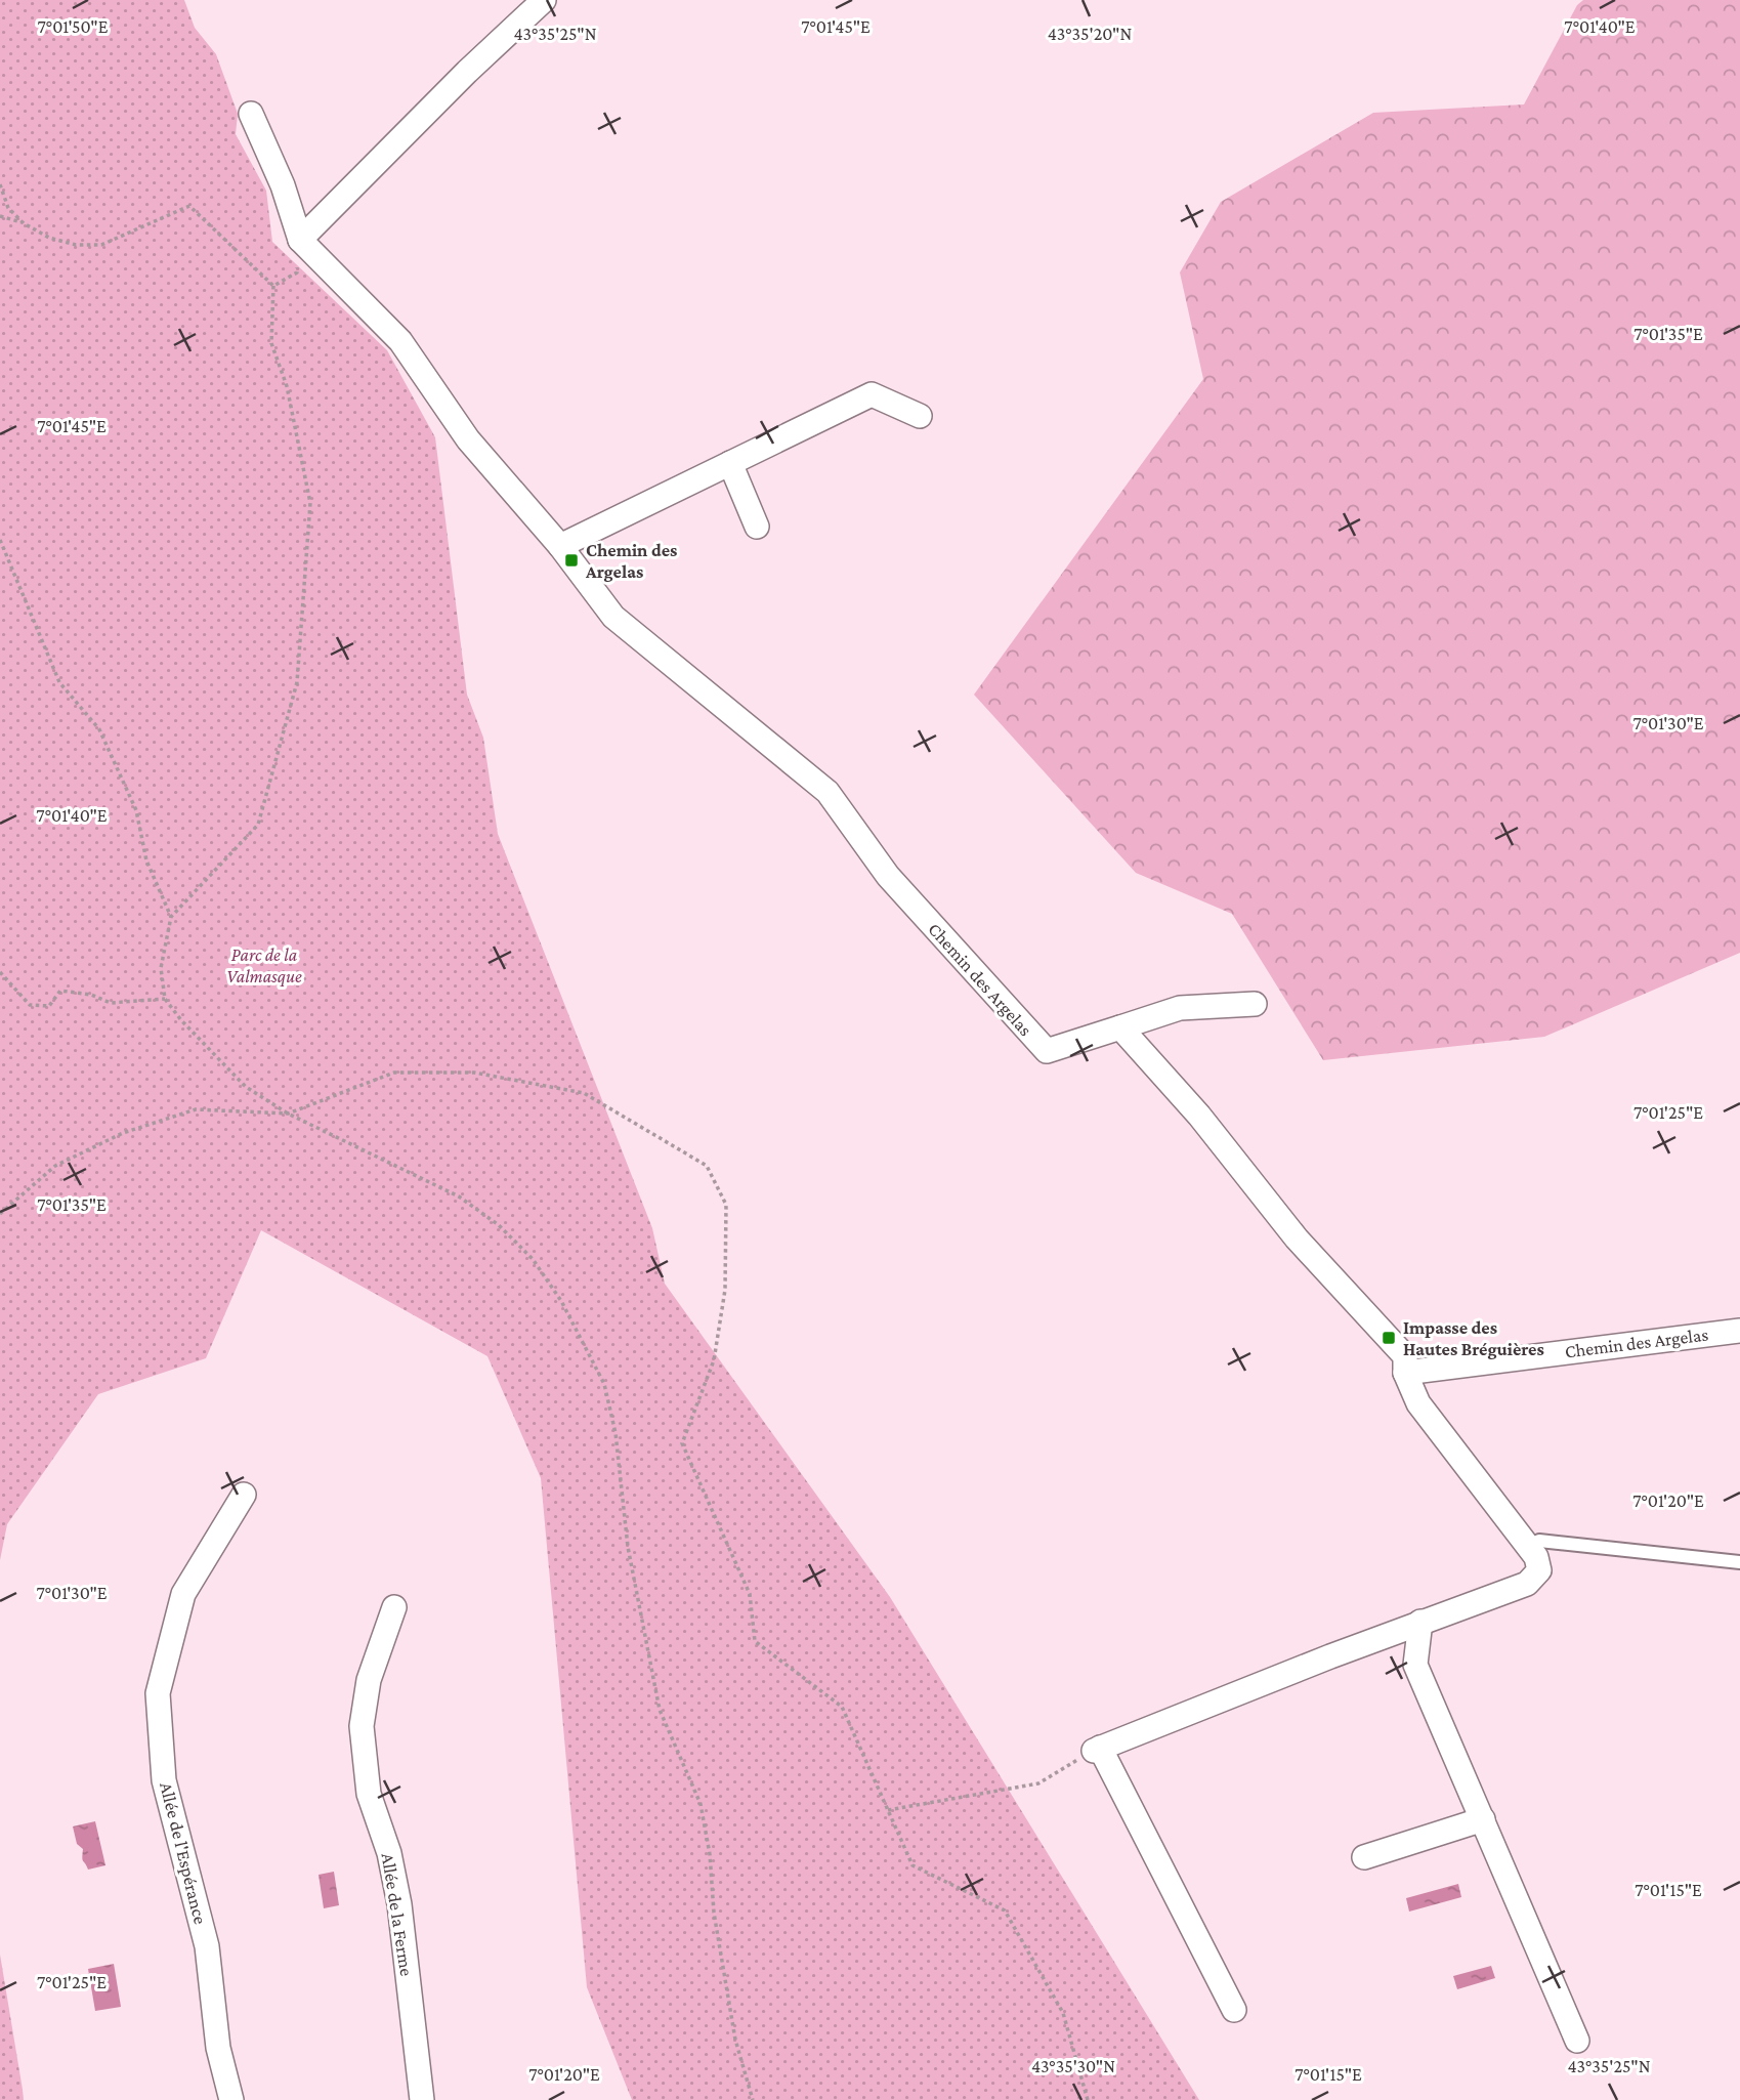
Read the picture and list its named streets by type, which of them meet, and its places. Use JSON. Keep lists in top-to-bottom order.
{
  "streets": {
    "street": ["Chemin des Argelas", "Allée de l'Espérance", "Allée de la Ferme"]
  },
  "parks": ["Parc de la Valmasque"],
  "places": {
    "transit": ["Chemin des Argelas", "Impasse des Hautes Bréguières"]
  },
  "coordinates": [
    "7°01'45\"E",
    "7°01'40\"E",
    "7°01'50\"E",
    "43°35'25\"N",
    "43°35'20\"N",
    "7°01'35\"E",
    "7°01'30\"E",
    "7°01'25\"E",
    "7°01'20\"E",
    "7°01'15\"E",
    "43°35'30\"N"
  ]
}
